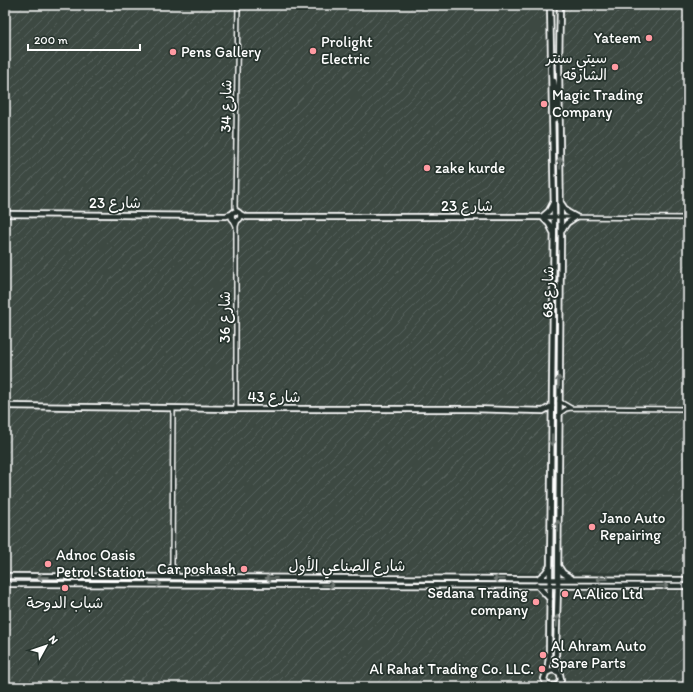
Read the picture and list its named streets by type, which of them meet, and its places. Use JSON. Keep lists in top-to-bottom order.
{
  "streets": {
    "street": [
      "شارع 34",
      "شارع 23",
      "شارع 68",
      "شارع 36",
      "شارع 43",
      "شارع الصناعي الأول"
    ]
  },
  "crossings": [
    ["شارع 34", "شارع 23"],
    ["شارع 34", "شارع 36"],
    ["شارع 23", "شارع 68"],
    ["شارع 23", "شارع 36"],
    ["شارع 68", "شارع 43"],
    ["شارع 68", "شارع الصناعي الأول"],
    ["شارع 36", "شارع 43"]
  ],
  "places": [
    "Yateem",
    "Prolight Electric",
    "Pens Gallery",
    "سيتي سنتر الشارقه",
    "Magic Trading Company",
    "zake kurde",
    "Jano Auto Repairing",
    "Adnoc Oasis Petrol Station",
    "Car poshash",
    "شباب الدوحة",
    "A.Alico Ltd",
    "Sedana Trading company",
    "Al Ahram Auto Spare Parts",
    "Al Rahat Trading Co. LLC."
  ],
  "scale_bar": "200 m",
  "north": "top right"
}
